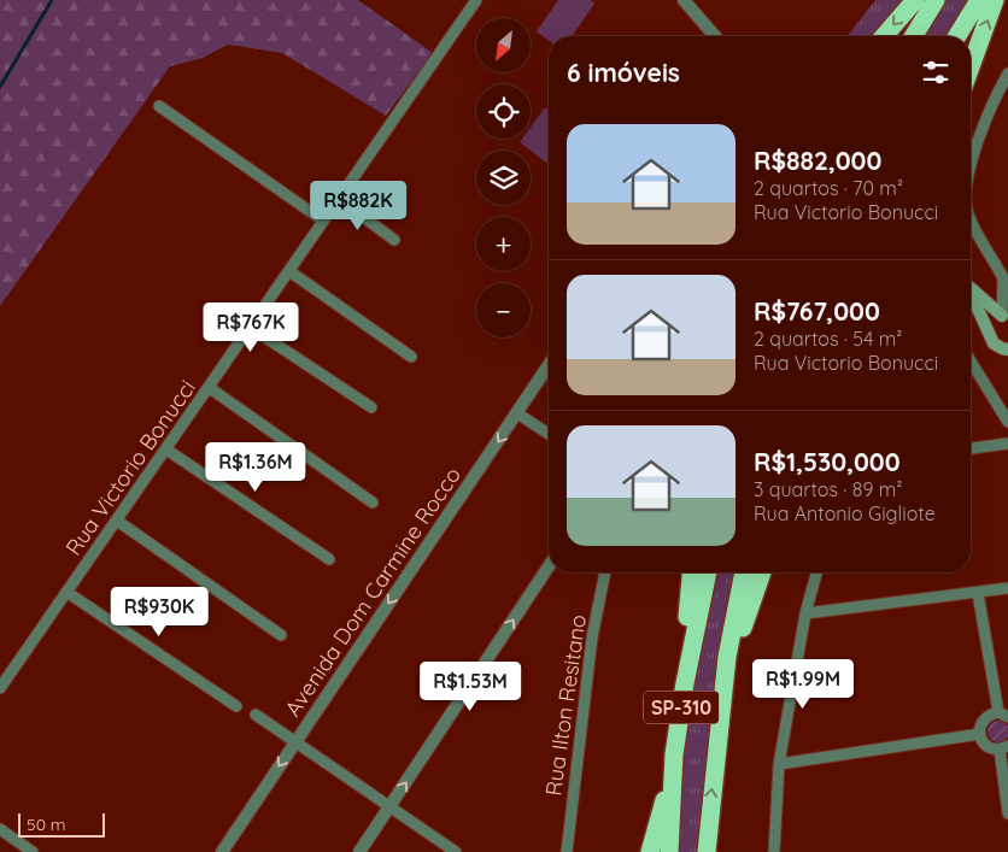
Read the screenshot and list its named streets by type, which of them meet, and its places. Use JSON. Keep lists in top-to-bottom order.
{
  "streets": {
    "highway": ["SP-310"],
    "street": ["Rua Victorio Bonucci", "Avenida Dom Carmine Rocco", "Rua Ilton Resitano"]
  },
  "one_way": ["Avenida Dom Carmine Rocco"],
  "scale_bar": "50 m",
  "north": "bottom left",
  "page": {
    "map_buttons": ["+", "−"],
    "heading": "6 imóveis",
    "list": [
      {
        "name": "R$882,000",
        "note": "2 quartos · 70 m² · Rua Victorio Bonucci"
      },
      {
        "name": "R$767,000",
        "note": "2 quartos · 54 m² · Rua Victorio Bonucci"
      },
      {
        "name": "R$1,530,000",
        "note": "3 quartos · 89 m² · Rua Antonio Gigliote"
      }
    ],
    "price": [
      "R$882K",
      "R$767K",
      "R$1.36M",
      "R$930K",
      "R$1.99M",
      "R$1.53M"
    ],
    "scale": "50 m"
  }
}
